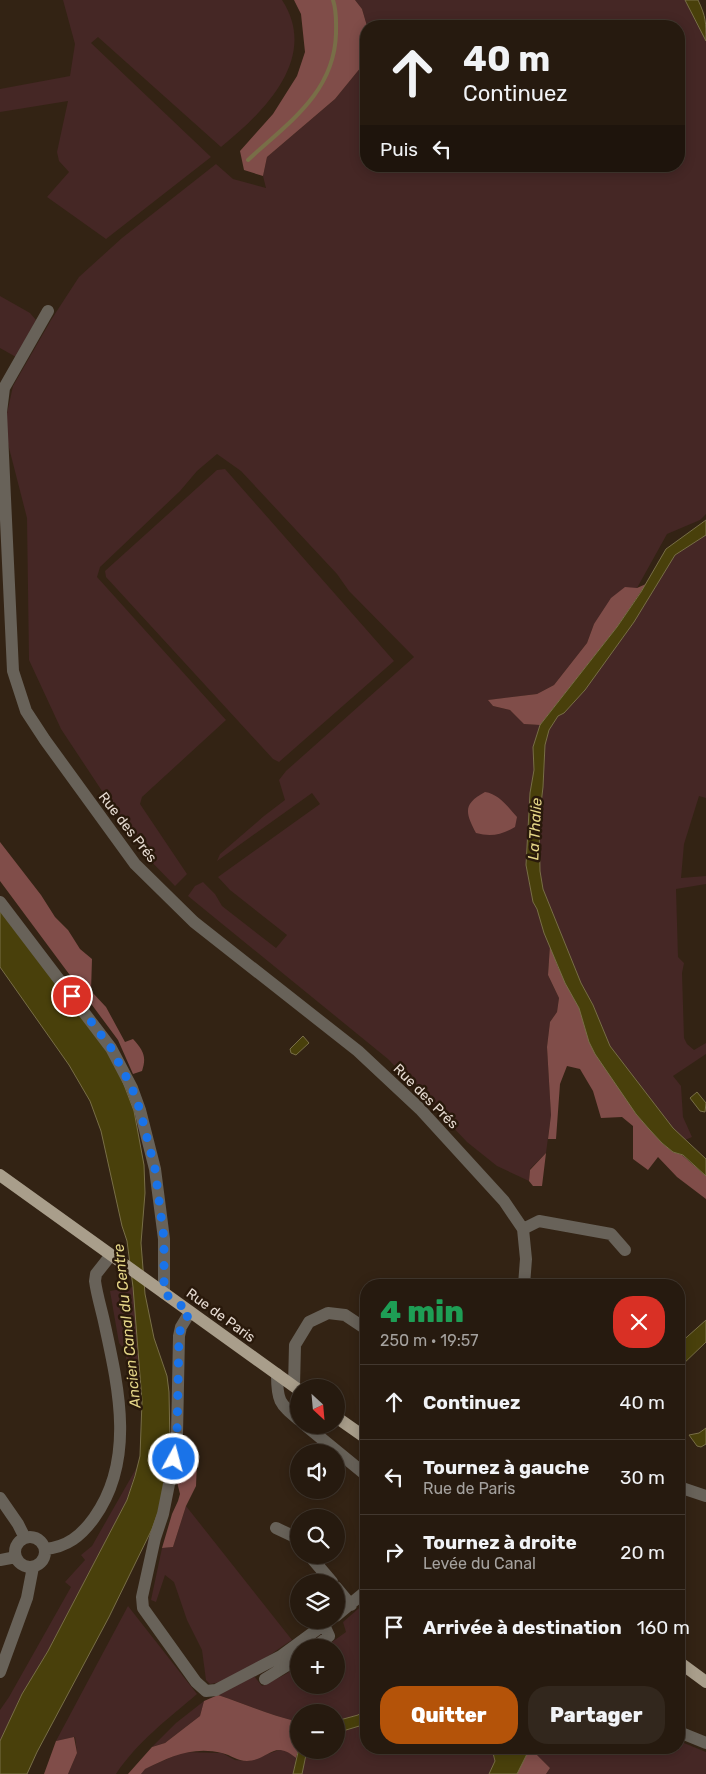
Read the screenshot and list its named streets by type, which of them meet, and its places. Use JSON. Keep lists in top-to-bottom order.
{
  "streets": {
    "main road": ["Rue de Paris"],
    "street": ["Rue des Prés"]
  },
  "water": ["La Thalie", "Ancien Canal du Centre"],
  "north": "bottom right",
  "page": {
    "turn": ["40 m", "Continuez"],
    "then": "Puis",
    "heading": ["4 min", "250 m · 19:57"],
    "list": [
      {
        "name": "Continuez",
        "value": "40 m"
      },
      {
        "name": "Tournez à gauche",
        "note": "Rue de Paris",
        "value": "30 m"
      },
      {
        "name": "Tournez à droite",
        "note": "Levée du Canal",
        "value": "20 m"
      },
      {
        "name": "Arrivée à destination",
        "value": "160 m"
      }
    ],
    "map_buttons": ["+", "−"],
    "buttons": ["Quitter", "Partager"]
  }
}
